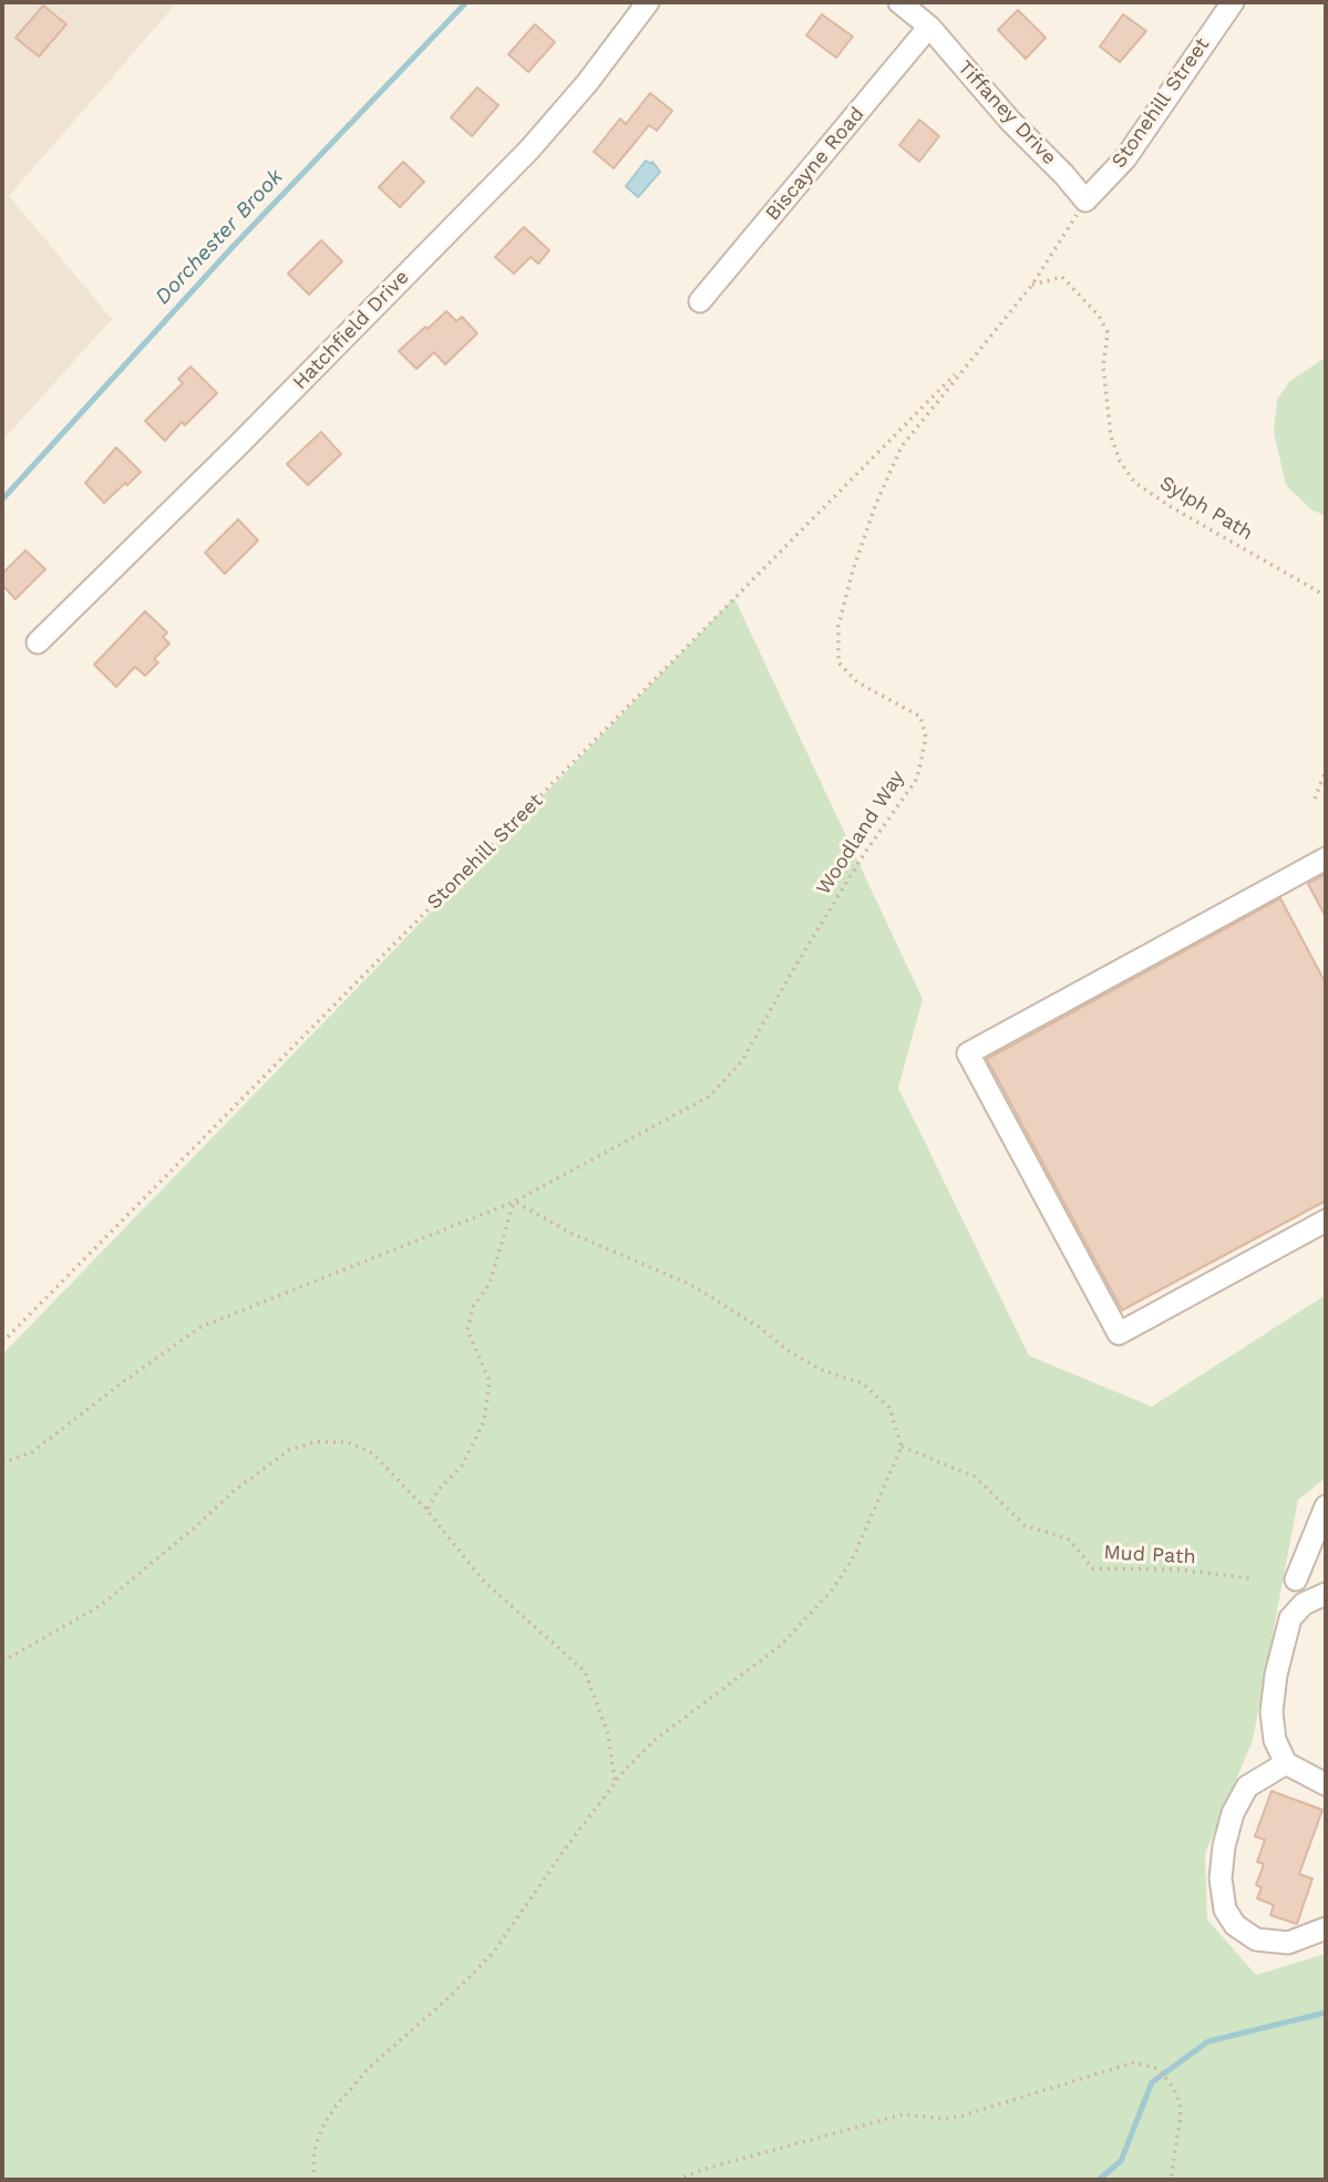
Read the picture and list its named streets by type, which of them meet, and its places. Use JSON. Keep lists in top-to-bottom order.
{
  "streets": {
    "street": [
      "Stonehill Street",
      "Tiffaney Drive",
      "Biscayne Road",
      "Hatchfield Drive"
    ],
    "path": ["Sylph Path", "Woodland Way", "Mud Path"]
  },
  "crossings": [
    ["Stonehill Street", "Tiffaney Drive"],
    ["Stonehill Street", "Woodland Way"],
    ["Tiffaney Drive", "Biscayne Road"]
  ],
  "water": ["Dorchester Brook"]
}
